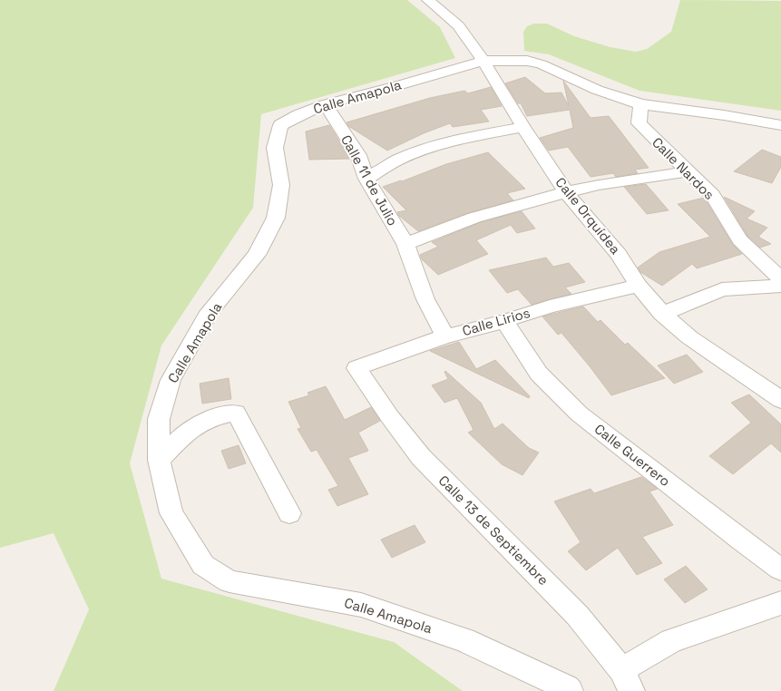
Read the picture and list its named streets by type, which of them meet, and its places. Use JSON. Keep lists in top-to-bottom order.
{
  "streets": {
    "street": [
      "Calle Amapola",
      "Calle Nardos",
      "Calle 11 de Julio",
      "Calle Orquídea",
      "Calle Lirios",
      "Calle Guerrero",
      "Calle 13 de Septiembre"
    ]
  },
  "crossings": [
    ["Calle Amapola", "Calle Nardos"],
    ["Calle Amapola", "Calle 11 de Julio"],
    ["Calle Amapola", "Calle Orquídea"],
    ["Calle 11 de Julio", "Calle Lirios"],
    ["Calle Orquídea", "Calle Lirios"],
    ["Calle Lirios", "Calle Guerrero"],
    ["Calle Lirios", "Calle 13 de Septiembre"]
  ]
}
